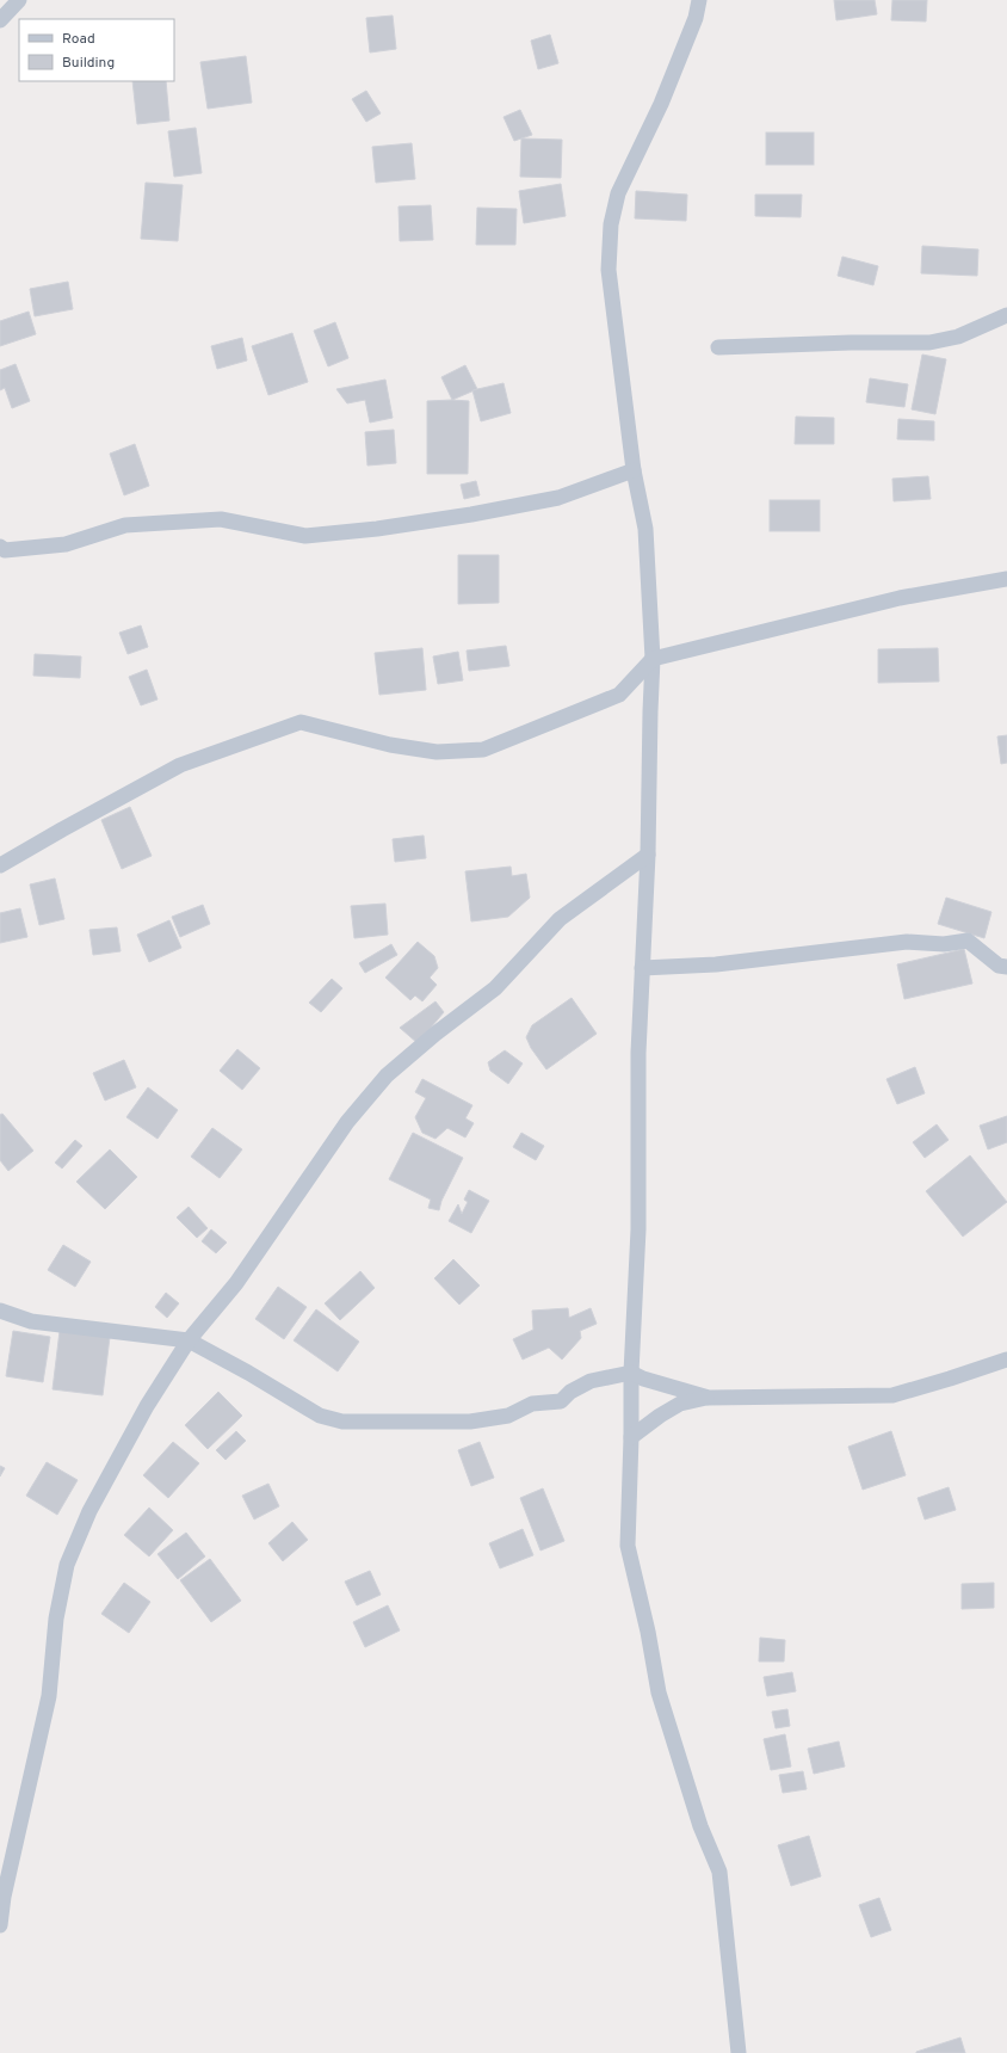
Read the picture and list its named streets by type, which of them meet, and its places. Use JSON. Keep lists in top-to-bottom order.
{
  "legend": ["Road", "Building"]
}
